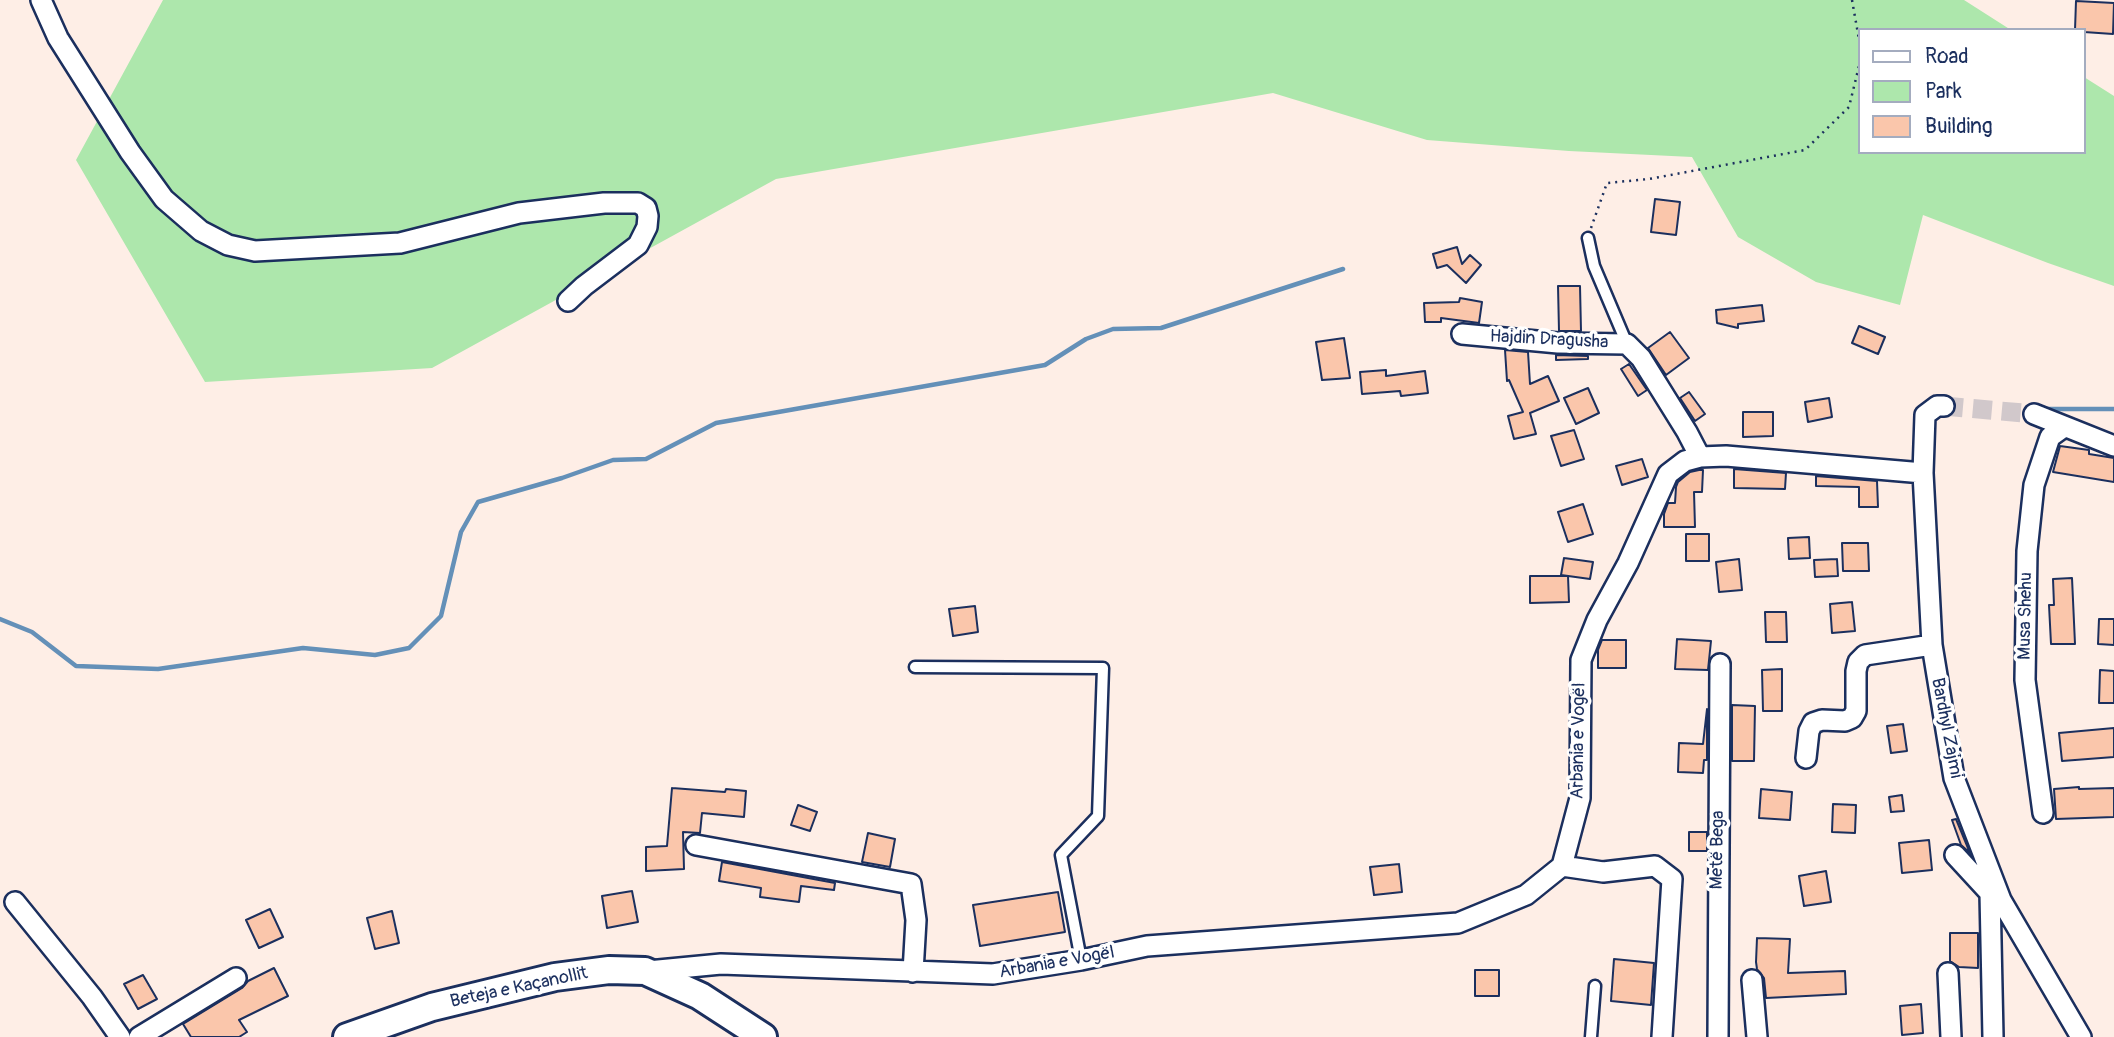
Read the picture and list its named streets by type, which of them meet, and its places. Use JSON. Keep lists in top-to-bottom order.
{
  "streets": {
    "street": [
      "Hajdin Dragusha",
      "Musa Shehu",
      "Bardhyl Zajmi",
      "Arbania e Vogël",
      "Metë Bega",
      "Beteja e Kaçanollit"
    ]
  },
  "crossings": [
    ["Hajdin Dragusha", "Arbania e Vogël"],
    ["Bardhyl Zajmi", "Arbania e Vogël"],
    ["Arbania e Vogël", "Beteja e Kaçanollit"]
  ],
  "legend": ["Road", "Park", "Building"]
}
